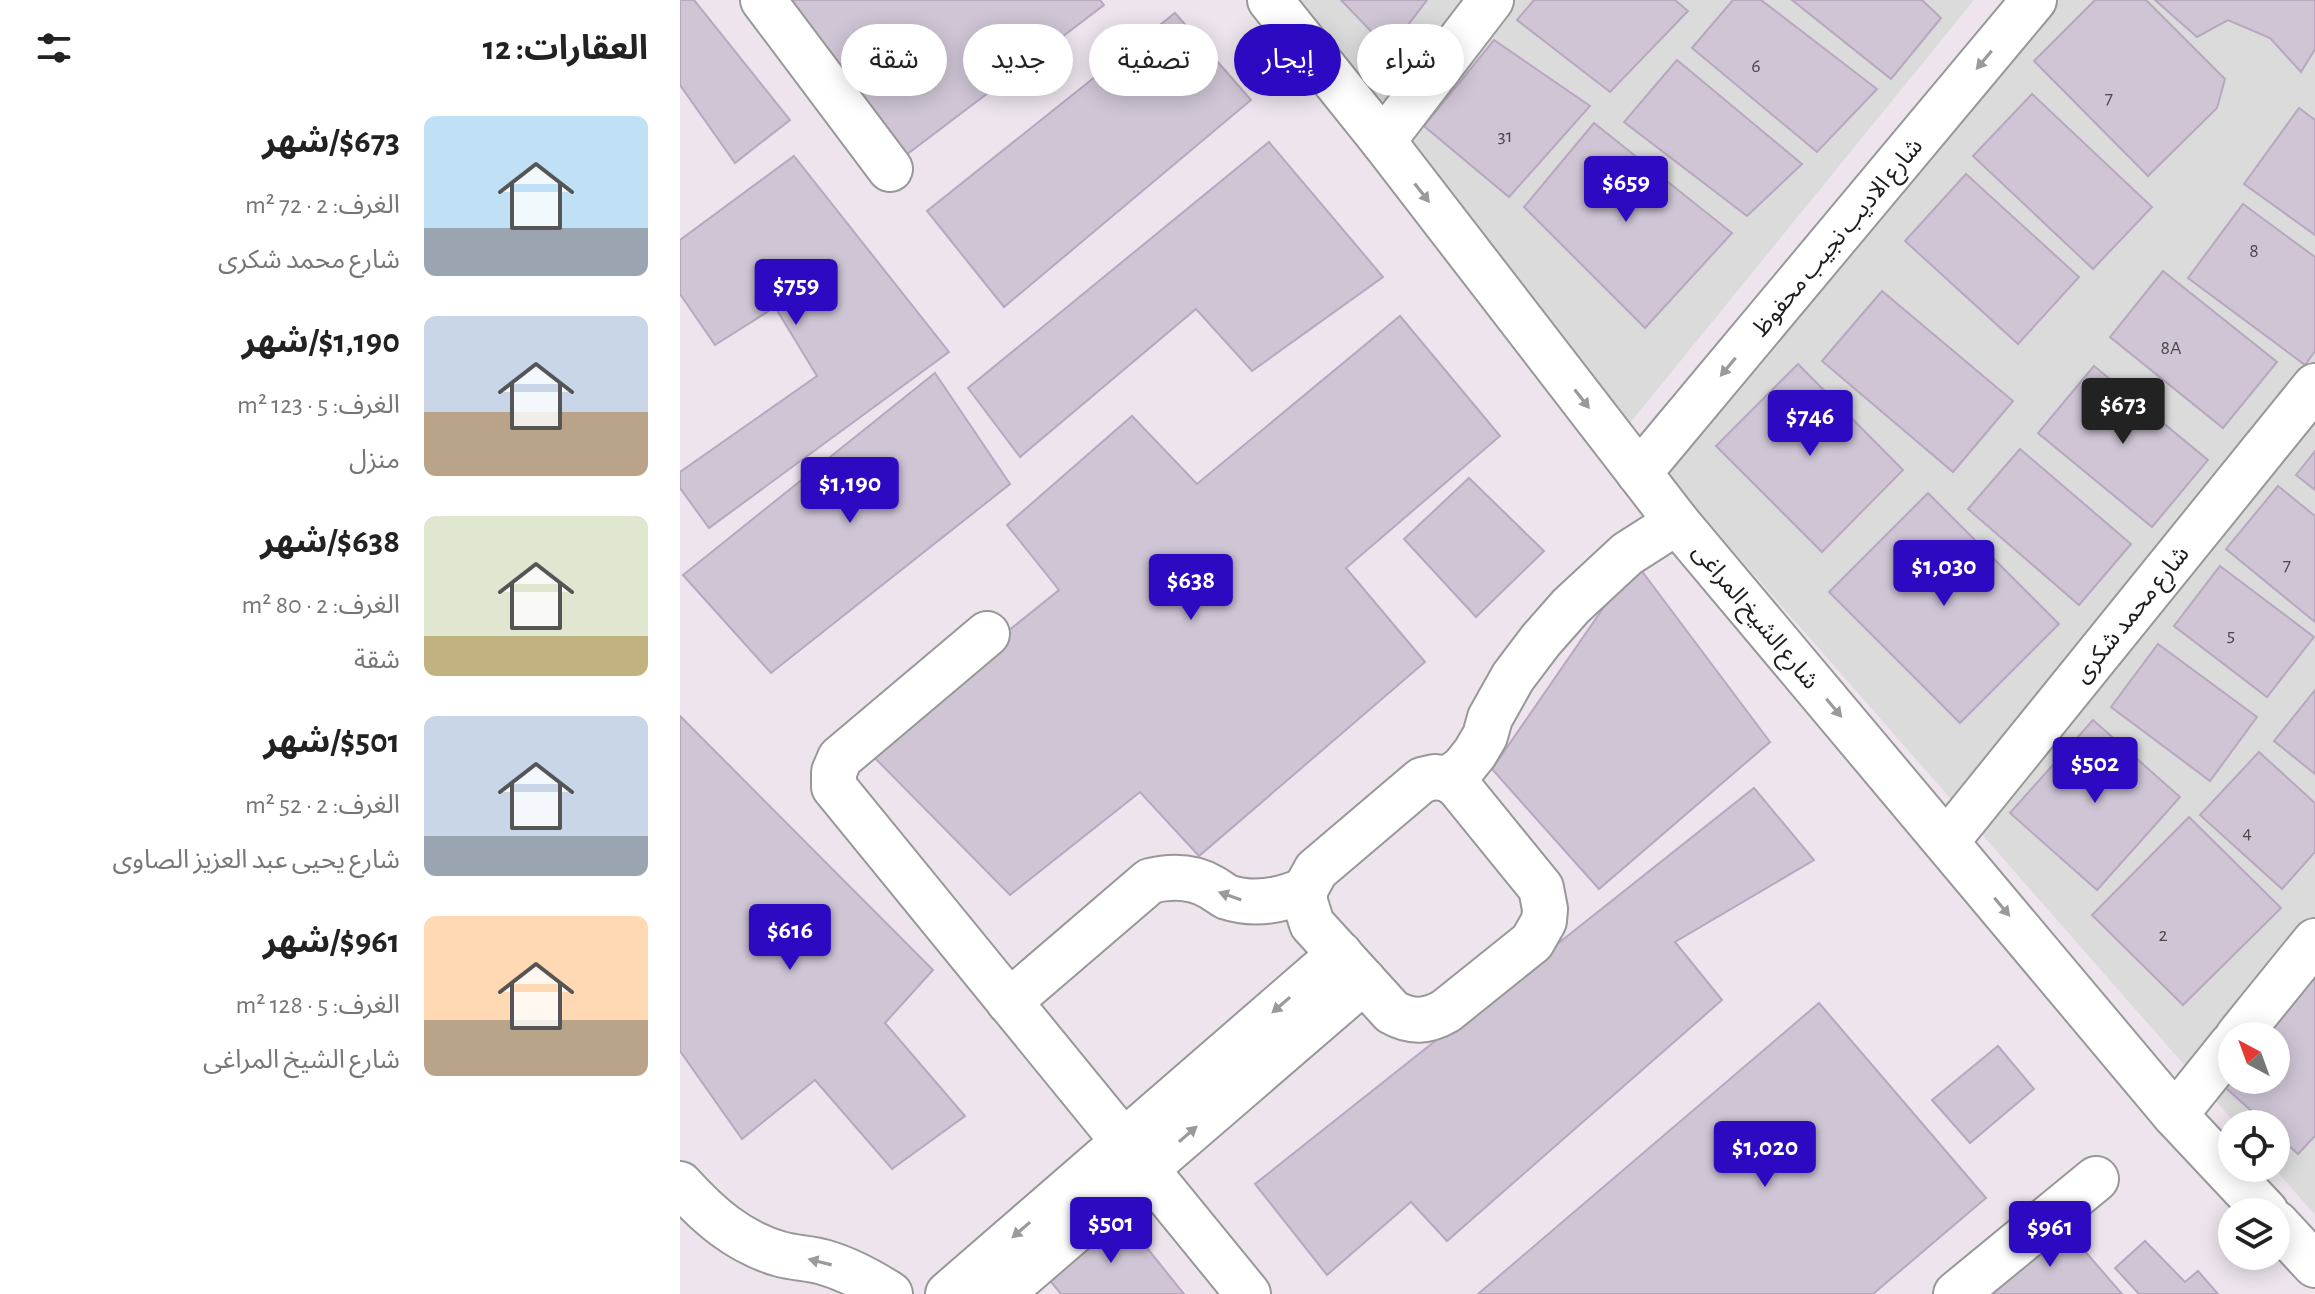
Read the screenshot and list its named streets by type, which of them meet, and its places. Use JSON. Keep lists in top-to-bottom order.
{
  "streets": {
    "street": ["شارع الاديب نجيب محفوظ", "شارع محمد شكرى", "شارع الشيخ المراغى"]
  },
  "crossings": [
    ["شارع الاديب نجيب محفوظ", "شارع الشيخ المراغى"],
    ["شارع محمد شكرى", "شارع الشيخ المراغى"]
  ],
  "one_way": ["شارع الاديب نجيب محفوظ", "شارع الشيخ المراغى"],
  "house_numbers": [
    "6",
    "7",
    "31",
    "8",
    "8A",
    "7",
    "5",
    "4",
    "2"
  ],
  "north": "top left",
  "page": {
    "heading": "العقارات: 12",
    "chip": [
      "شراء",
      "إيجار",
      "تصفية",
      "جديد",
      "شقة"
    ],
    "list": [
      {
        "name": "$673/شهر",
        "note": "الغرف: 2 · 72 m² · شارع محمد شكرى"
      },
      {
        "name": "$1,190/شهر",
        "note": "الغرف: 5 · 123 m² · منزل"
      },
      {
        "name": "$638/شهر",
        "note": "الغرف: 2 · 80 m² · شقة"
      },
      {
        "name": "$501/شهر",
        "note": "الغرف: 2 · 52 m² · شارع يحيى عبد العزيز الصاوى"
      },
      {
        "name": "$961/شهر",
        "note": "الغرف: 5 · 128 m² · شارع الشيخ المراغى"
      }
    ],
    "price": [
      "$659",
      "$759",
      "$673",
      "$746",
      "$1,190",
      "$1,030",
      "$638",
      "$502",
      "$616",
      "$1,020",
      "$501",
      "$961"
    ]
  }
}
